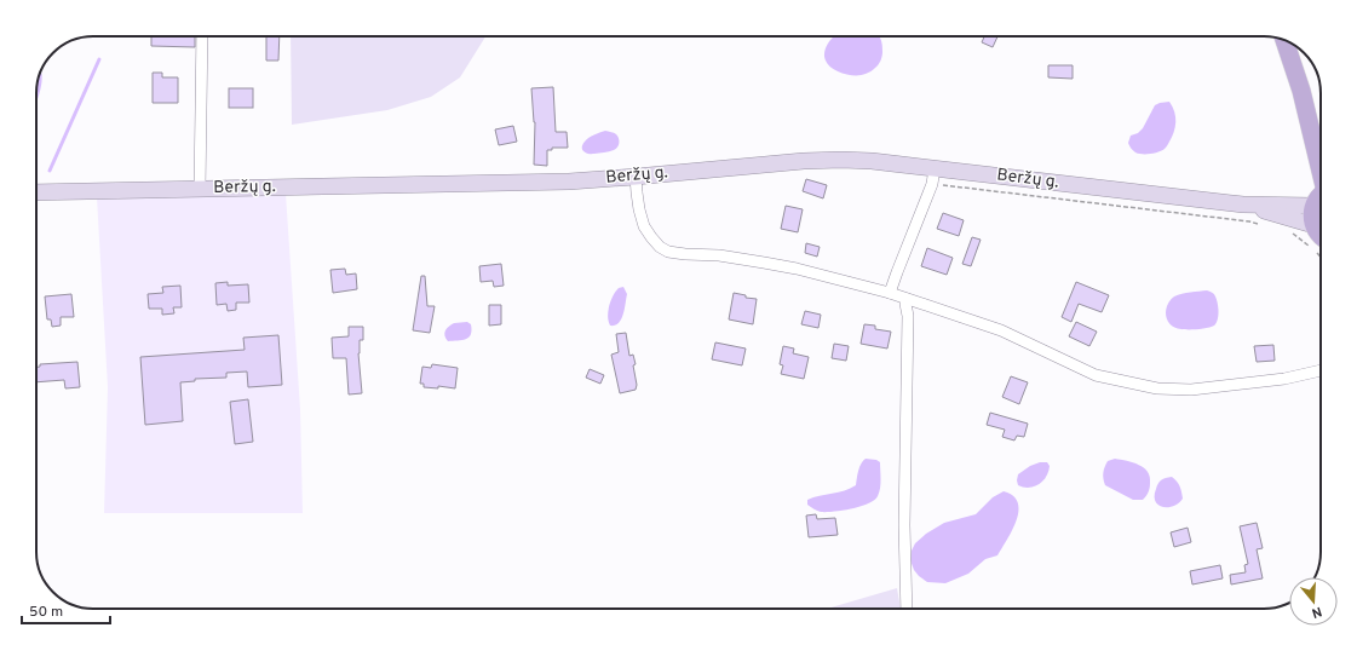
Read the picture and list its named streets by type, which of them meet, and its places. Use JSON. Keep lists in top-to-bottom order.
{
  "streets": {
    "main road": ["Beržų g."]
  },
  "scale_bar": "50 m",
  "north": "bottom"
}
